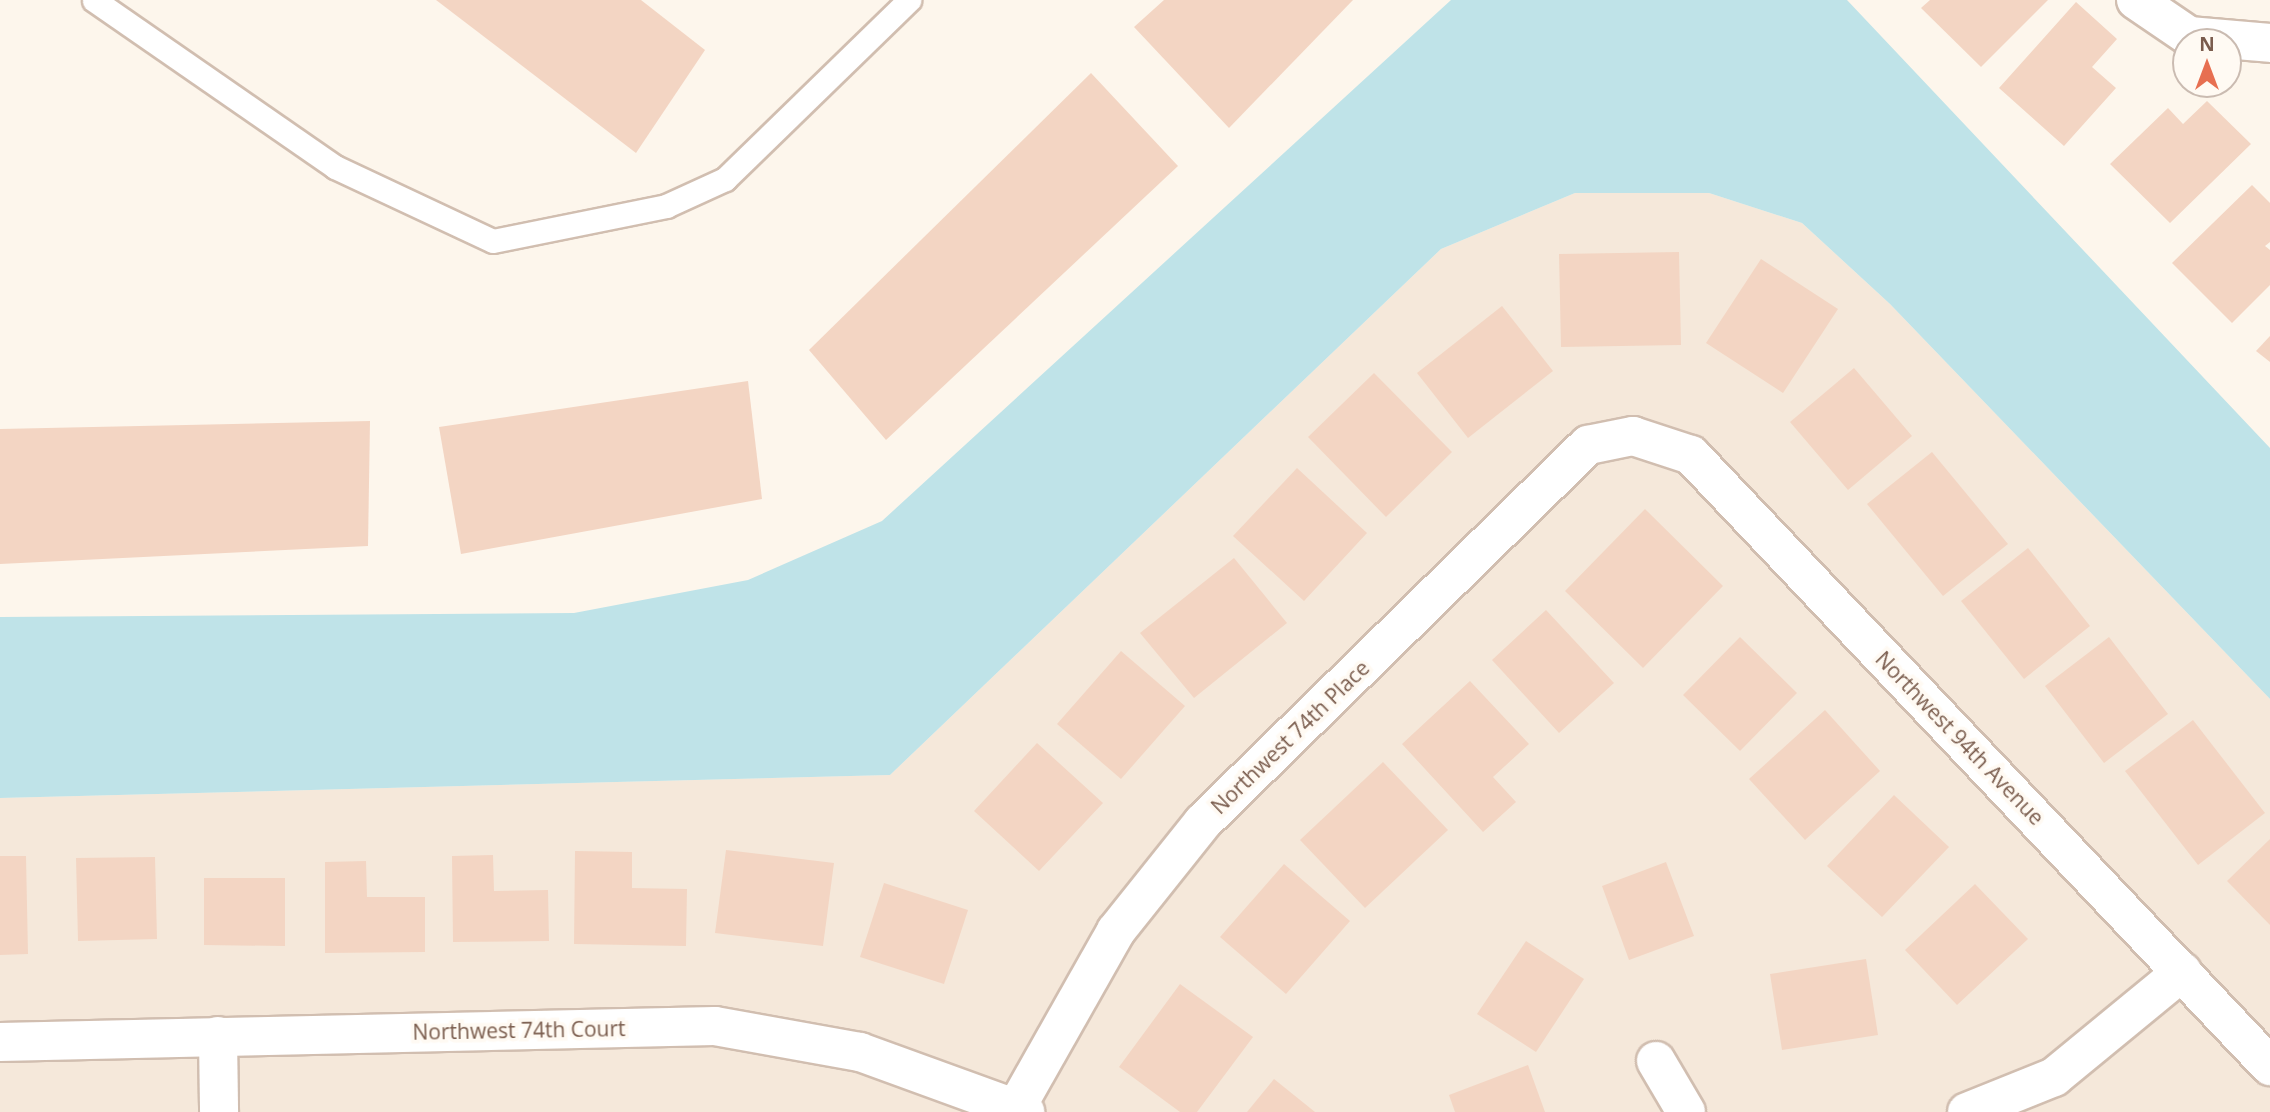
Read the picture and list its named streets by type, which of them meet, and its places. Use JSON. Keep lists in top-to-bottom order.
{
  "streets": {
    "street": ["Northwest 74th Place", "Northwest 94th Avenue", "Northwest 74th Court"]
  },
  "crossings": [
    ["Northwest 74th Place", "Northwest 94th Avenue"],
    ["Northwest 74th Place", "Northwest 74th Court"]
  ],
  "north": "top"
}
